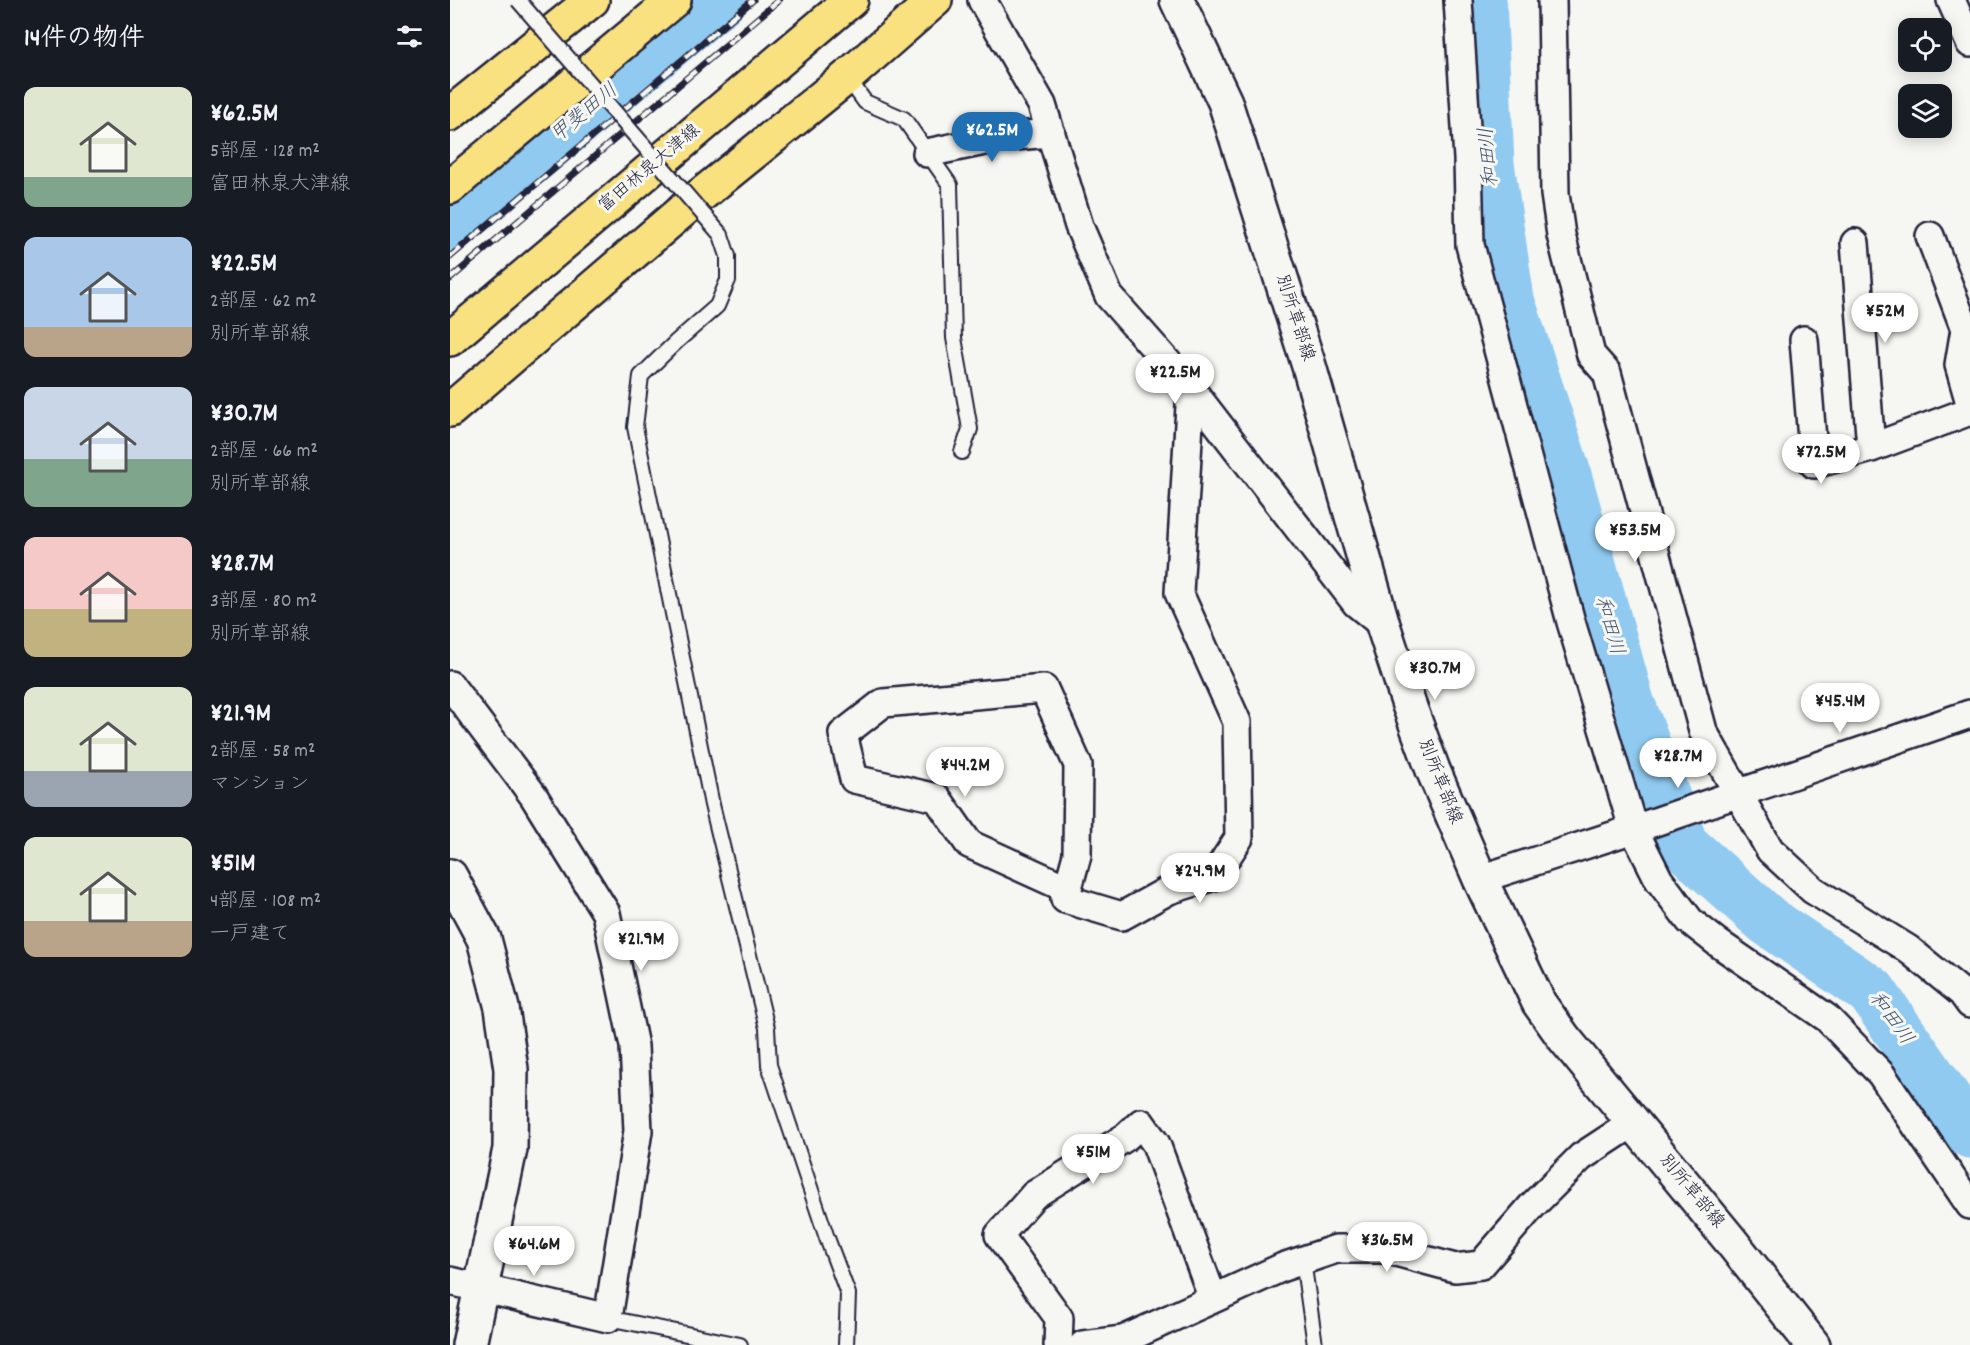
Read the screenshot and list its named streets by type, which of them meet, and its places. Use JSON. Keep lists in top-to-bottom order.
{
  "streets": {
    "main road": ["富田林泉大津線", "別所草部線"]
  },
  "water": ["甲斐田川", "和田川"],
  "page": {
    "heading": "14件の物件",
    "list": [
      {
        "name": "¥62.5M",
        "note": "5部屋 · 128 m² · 富田林泉大津線"
      },
      {
        "name": "¥22.5M",
        "note": "2部屋 · 62 m² · 別所草部線"
      },
      {
        "name": "¥30.7M",
        "note": "2部屋 · 66 m² · 別所草部線"
      },
      {
        "name": "¥28.7M",
        "note": "3部屋 · 80 m² · 別所草部線"
      },
      {
        "name": "¥21.9M",
        "note": "2部屋 · 58 m² · マンション"
      },
      {
        "name": "¥51M",
        "note": "4部屋 · 108 m² · 一戸建て"
      }
    ],
    "price": [
      "¥62.5M",
      "¥52M",
      "¥22.5M",
      "¥72.5M",
      "¥53.5M",
      "¥30.7M",
      "¥45.4M",
      "¥28.7M",
      "¥44.2M",
      "¥24.9M",
      "¥21.9M",
      "¥51M",
      "¥36.5M",
      "¥64.6M"
    ]
  }
}
